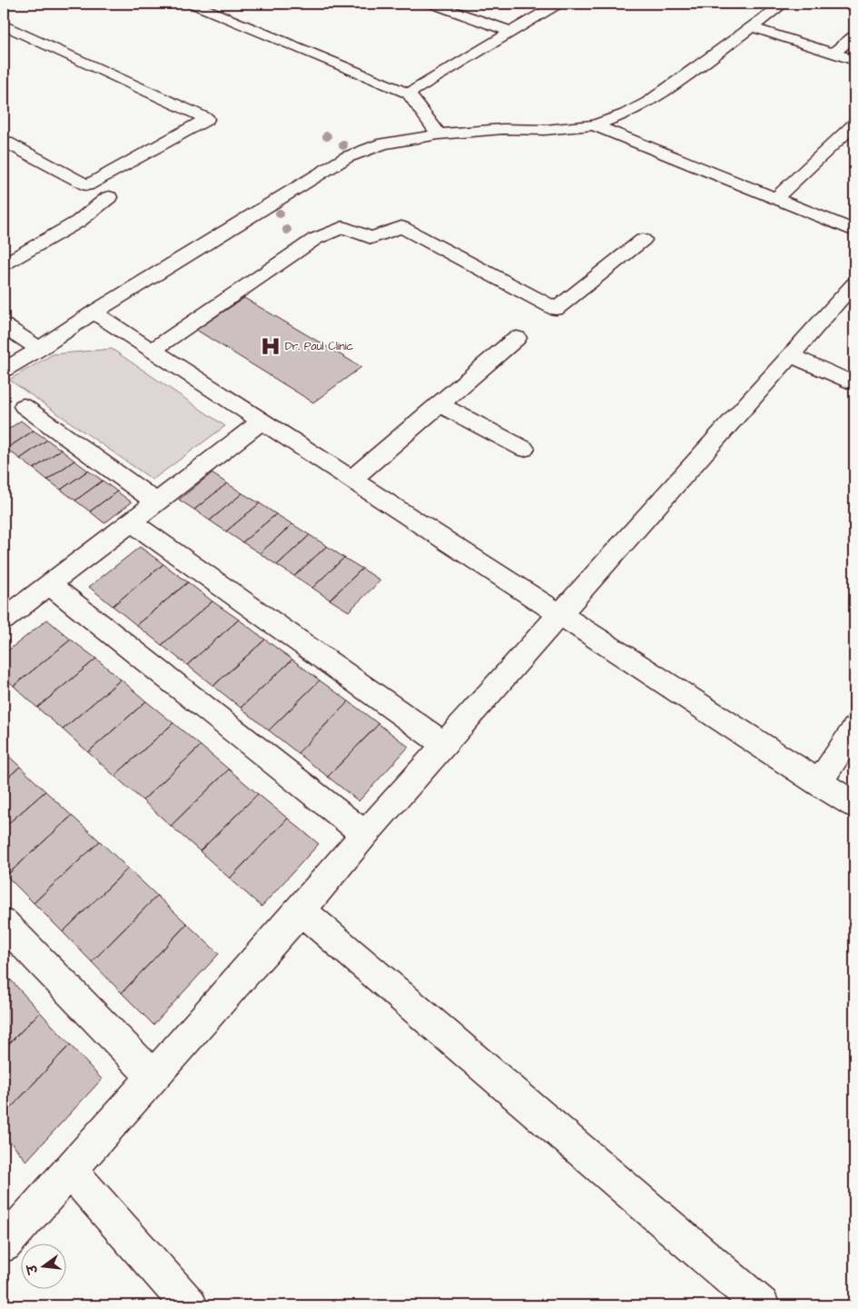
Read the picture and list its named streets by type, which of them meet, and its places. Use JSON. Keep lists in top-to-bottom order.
{
  "places": {
    "hospital": ["Dr. Paul Clinic"]
  },
  "north": "left"
}
